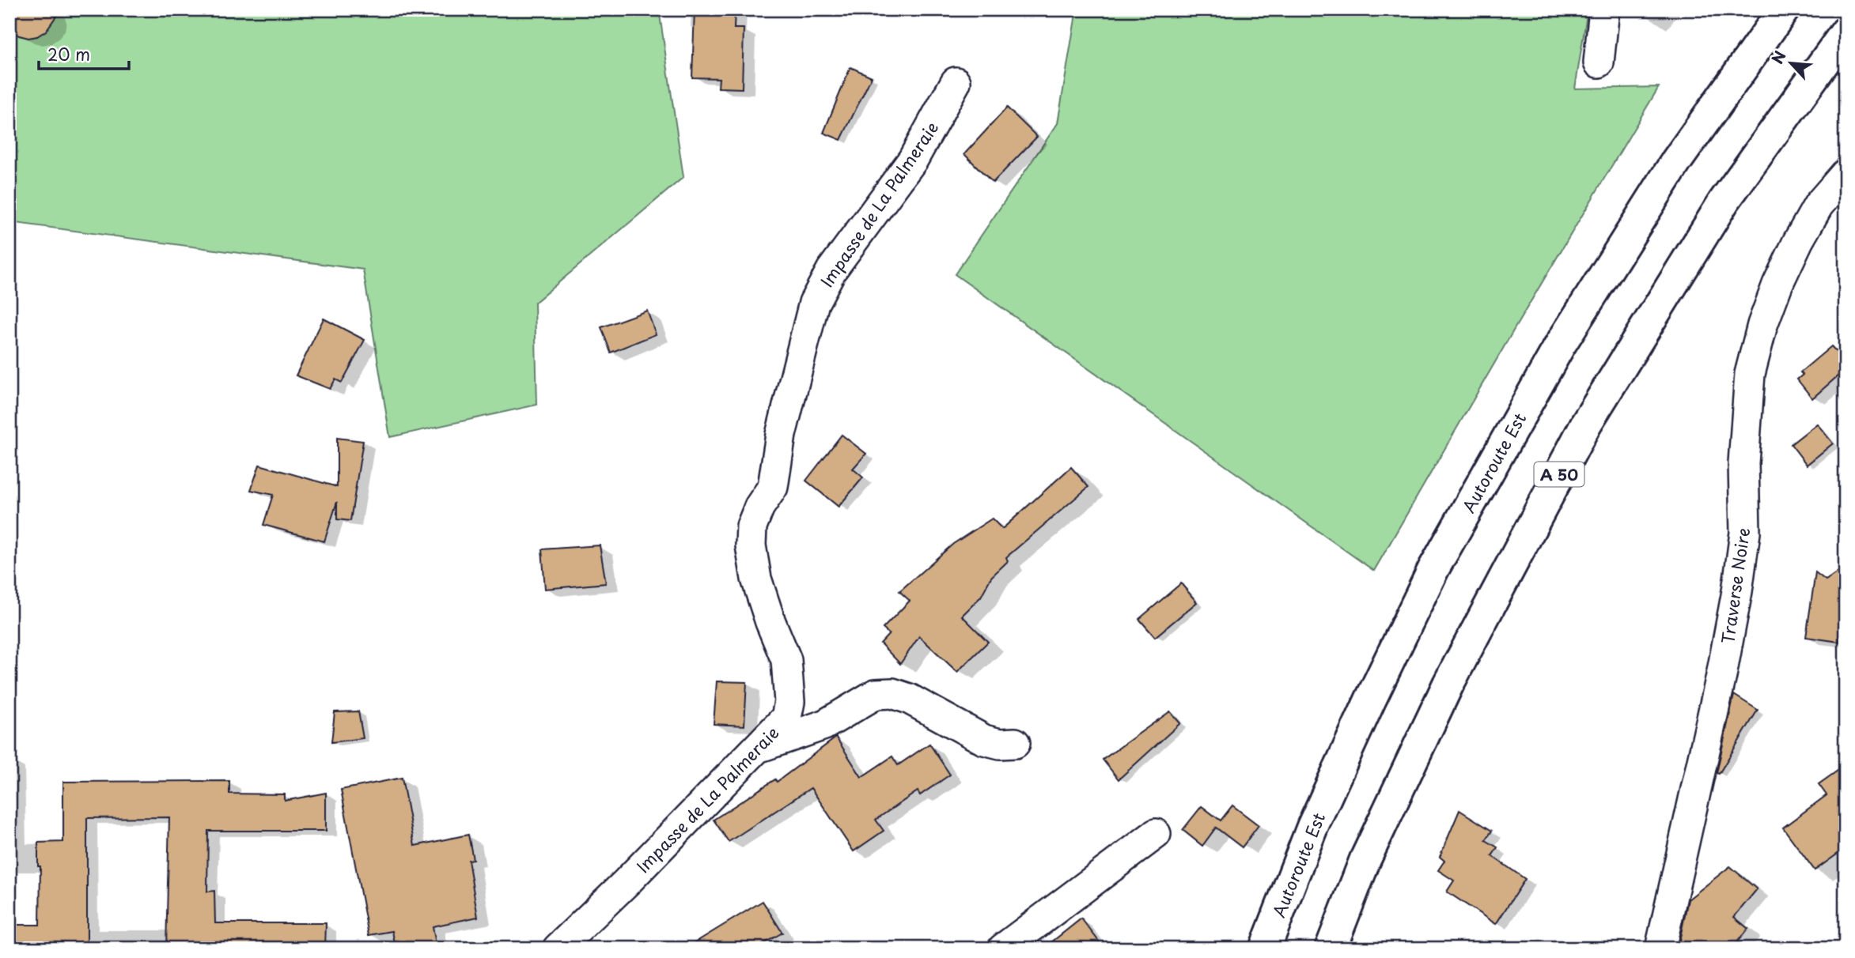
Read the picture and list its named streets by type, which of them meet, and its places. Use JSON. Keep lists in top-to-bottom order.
{
  "streets": {
    "highway": ["Autoroute Est", "A 50"],
    "street": ["Impasse de La Palmeraie", "Traverse Noire"]
  },
  "scale_bar": "20 m",
  "north": "top left"
}
